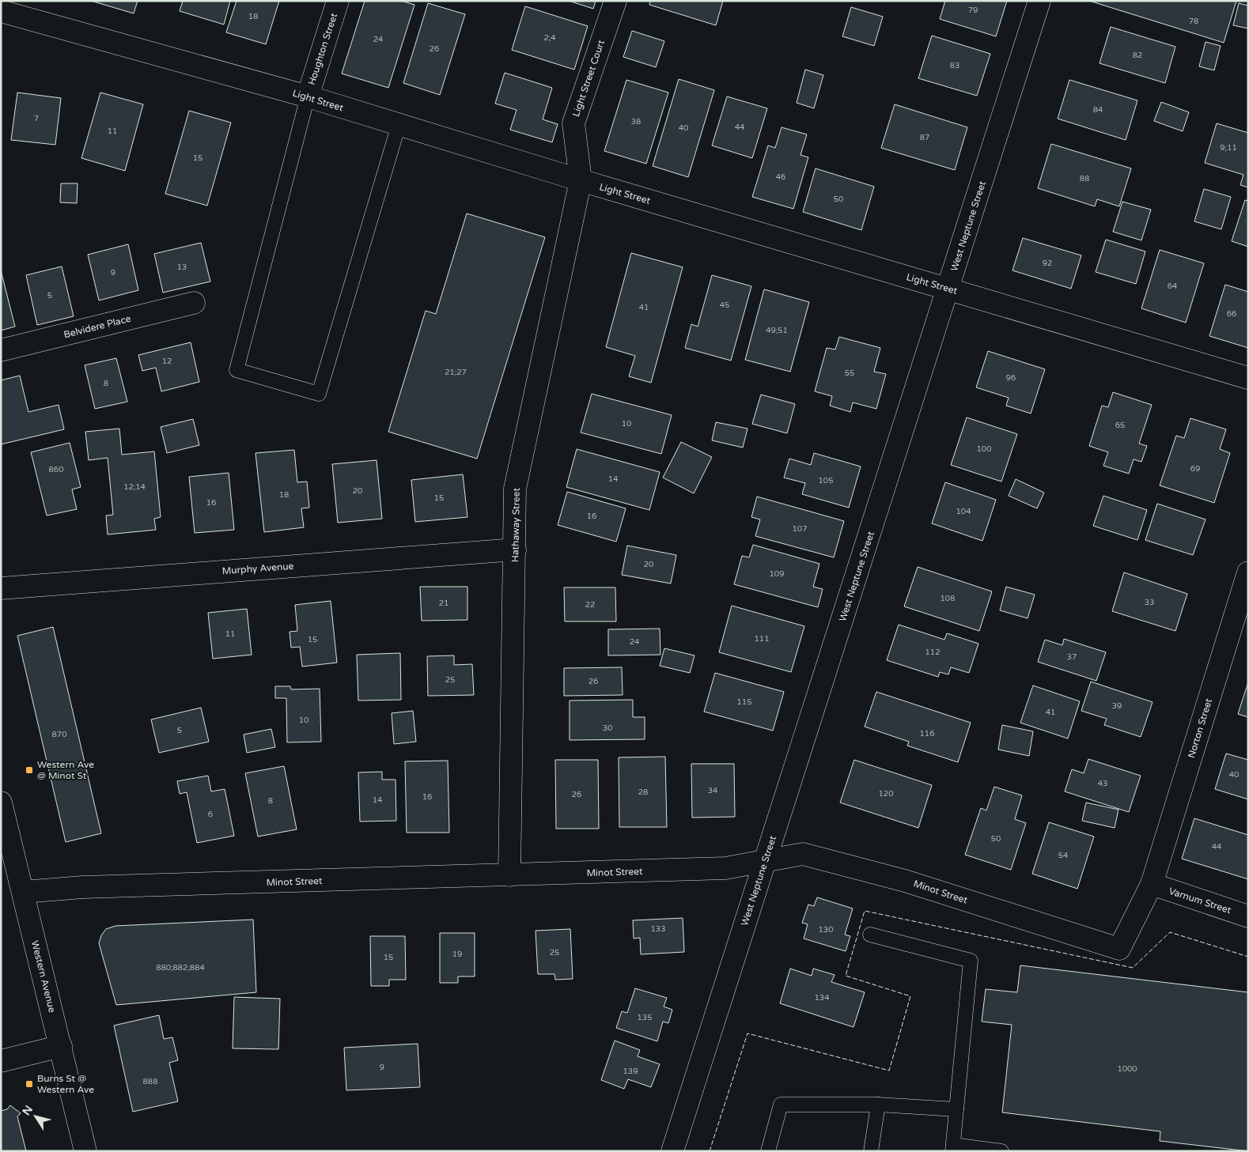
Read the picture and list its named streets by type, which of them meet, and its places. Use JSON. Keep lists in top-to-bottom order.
{
  "streets": {
    "street": [
      "Houghton Street",
      "Light Street Court",
      "Light Street",
      "West Neptune Street",
      "Belvidere Place",
      "Hathaway Street",
      "Murphy Avenue",
      "Norton Street",
      "Minot Street",
      "Varnum Street",
      "Western Avenue"
    ]
  },
  "crossings": [
    ["Houghton Street", "Light Street"],
    ["Light Street Court", "Light Street"],
    ["Light Street Court", "Hathaway Street"],
    ["Light Street", "West Neptune Street"],
    ["Light Street", "Hathaway Street"],
    ["West Neptune Street", "Minot Street"],
    ["Hathaway Street", "Murphy Avenue"],
    ["Hathaway Street", "Minot Street"],
    ["Norton Street", "Minot Street"],
    ["Norton Street", "Varnum Street"],
    ["Minot Street", "Varnum Street"],
    ["Minot Street", "Western Avenue"]
  ],
  "places": {
    "transit": ["Western Ave @ Minot St", "Burns St @ Western Ave"]
  },
  "house_numbers": [
    "79",
    "18",
    "78",
    "2;4",
    "24",
    "26",
    "82",
    "83",
    "84",
    "7",
    "38",
    "44",
    "40",
    "11",
    "87",
    "9;11",
    "15",
    "46",
    "88",
    "50",
    "92",
    "13",
    "9",
    "64",
    "5",
    "45",
    "41",
    "66",
    "49;51",
    "12",
    "21;27",
    "55",
    "96",
    "8",
    "10",
    "65",
    "100",
    "69",
    "860",
    "14",
    "105",
    "12;14",
    "20",
    "18",
    "15",
    "16",
    "104",
    "16",
    "107",
    "20",
    "109",
    "108",
    "33",
    "21",
    "22",
    "11",
    "111",
    "15",
    "24",
    "112",
    "37",
    "25",
    "26",
    "115",
    "39",
    "41",
    "10",
    "30",
    "5",
    "116",
    "870",
    "40",
    "43",
    "34",
    "28",
    "120",
    "26",
    "16",
    "14",
    "8",
    "6",
    "50",
    "44",
    "54",
    "133",
    "130",
    "25",
    "19",
    "15",
    "880;882;884",
    "134",
    "135",
    "9",
    "1000",
    "139",
    "888"
  ],
  "north": "top left"
}
